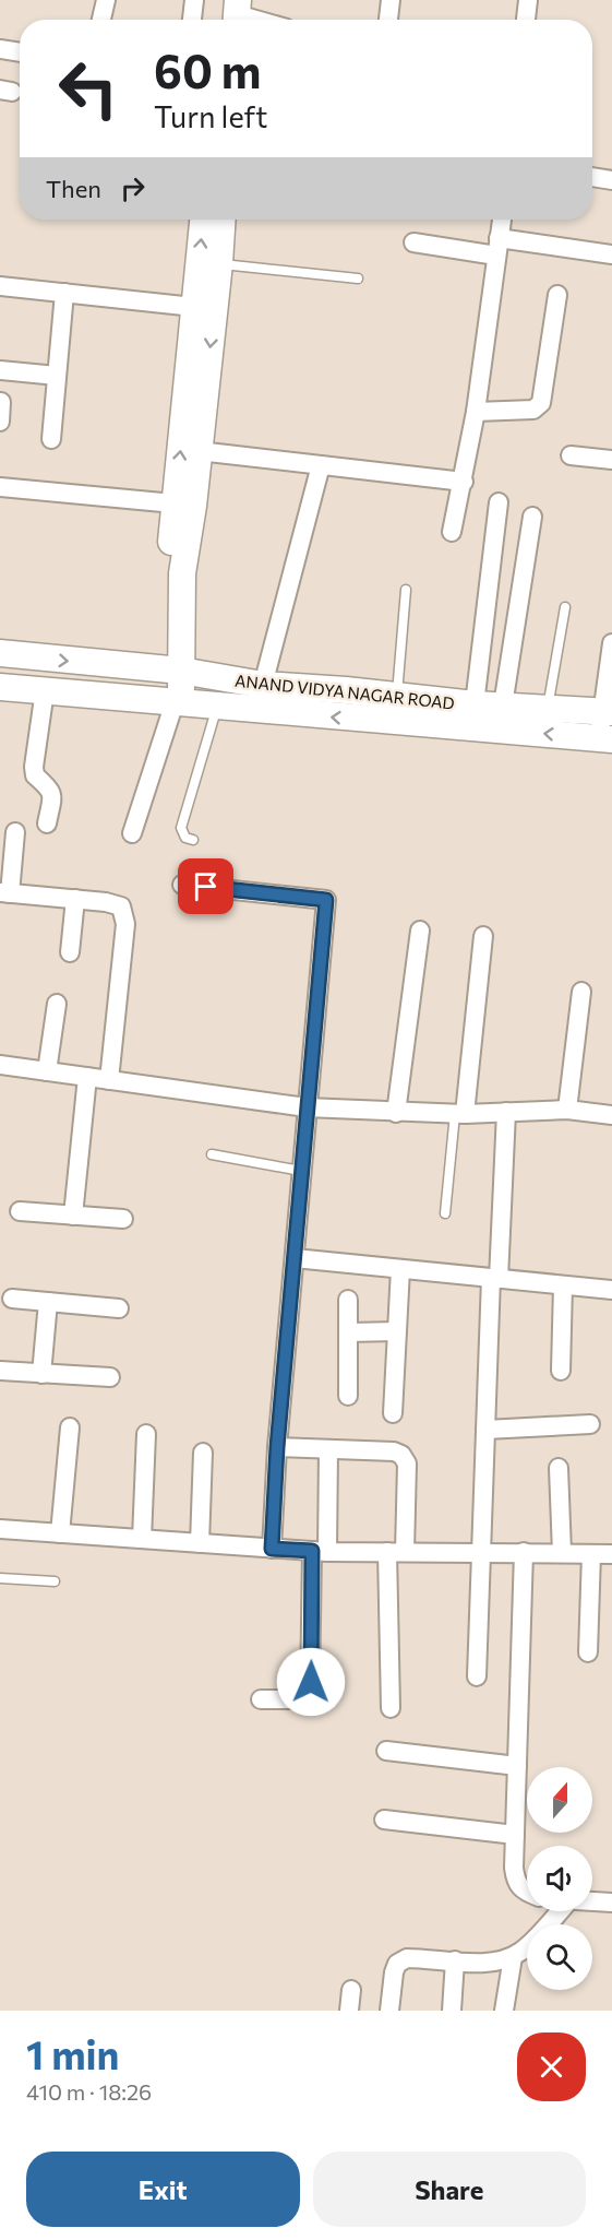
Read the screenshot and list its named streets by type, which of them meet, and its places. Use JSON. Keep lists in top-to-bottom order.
{
  "streets": {
    "main road": ["ANAND VIDYA NAGAR ROAD"]
  },
  "north": "top",
  "page": {
    "turn": ["60 m", "Turn left"],
    "then": "Then",
    "heading": ["1 min", "410 m · 18:26"],
    "buttons": ["Exit", "Share"]
  }
}
